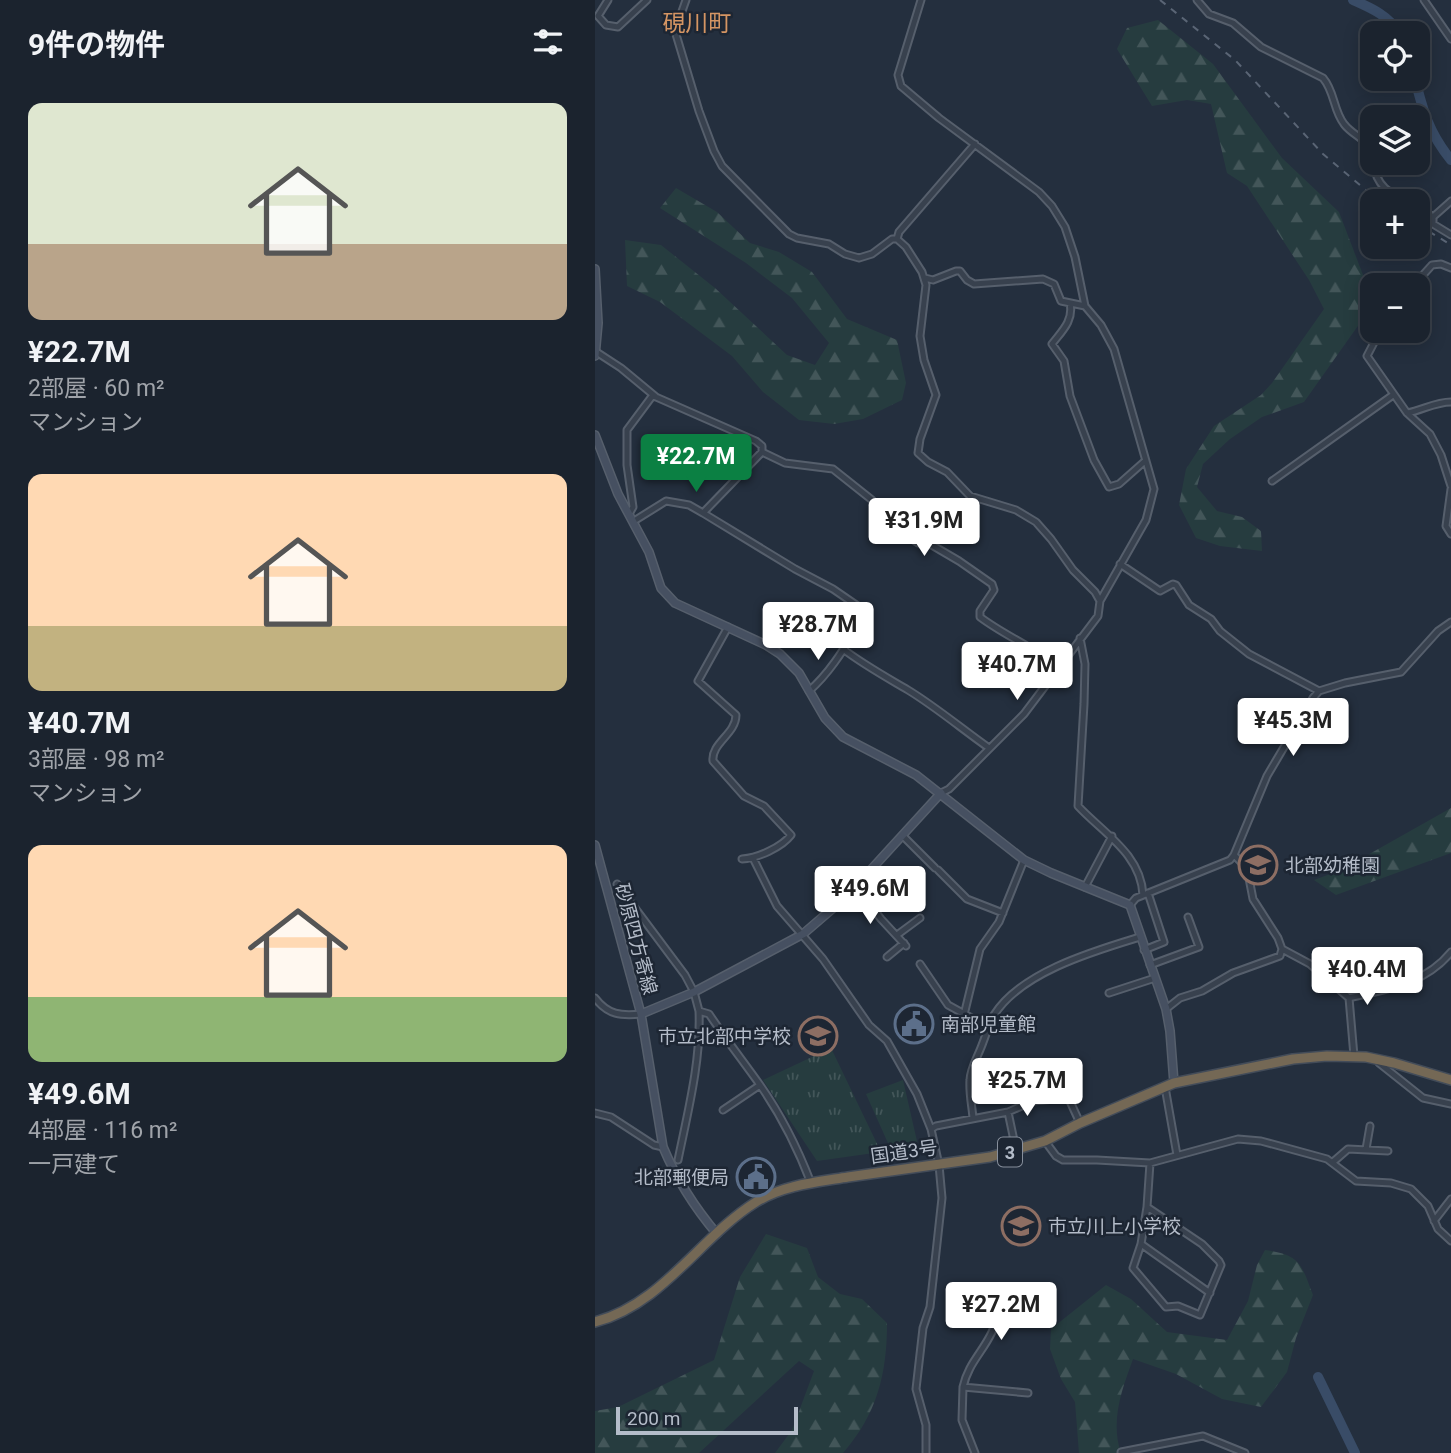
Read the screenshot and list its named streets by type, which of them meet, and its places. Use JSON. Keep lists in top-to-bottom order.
{
  "streets": {
    "highway": ["国道3号", "3"],
    "street": ["砂原四方寄線"]
  },
  "crossings": [
    ["砂原四方寄線", "国道3号"]
  ],
  "districts": ["硯川町"],
  "places": {
    "school or university": ["北部幼稚園", "市立北部中学校", "市立川上小学校"],
    "public building": ["南部児童館", "北部郵便局"]
  },
  "scale_bar": "200 m",
  "page": {
    "heading": "9件の物件",
    "map_buttons": ["+", "−"],
    "list": [
      {
        "name": "¥22.7M",
        "note": "2部屋 · 60 m² · マンション"
      },
      {
        "name": "¥40.7M",
        "note": "3部屋 · 98 m² · マンション"
      },
      {
        "name": "¥49.6M",
        "note": "4部屋 · 116 m² · 一戸建て"
      }
    ],
    "price": [
      "¥22.7M",
      "¥31.9M",
      "¥28.7M",
      "¥40.7M",
      "¥45.3M",
      "¥49.6M",
      "¥40.4M",
      "¥25.7M",
      "¥27.2M"
    ],
    "scale": "200 m"
  }
}
